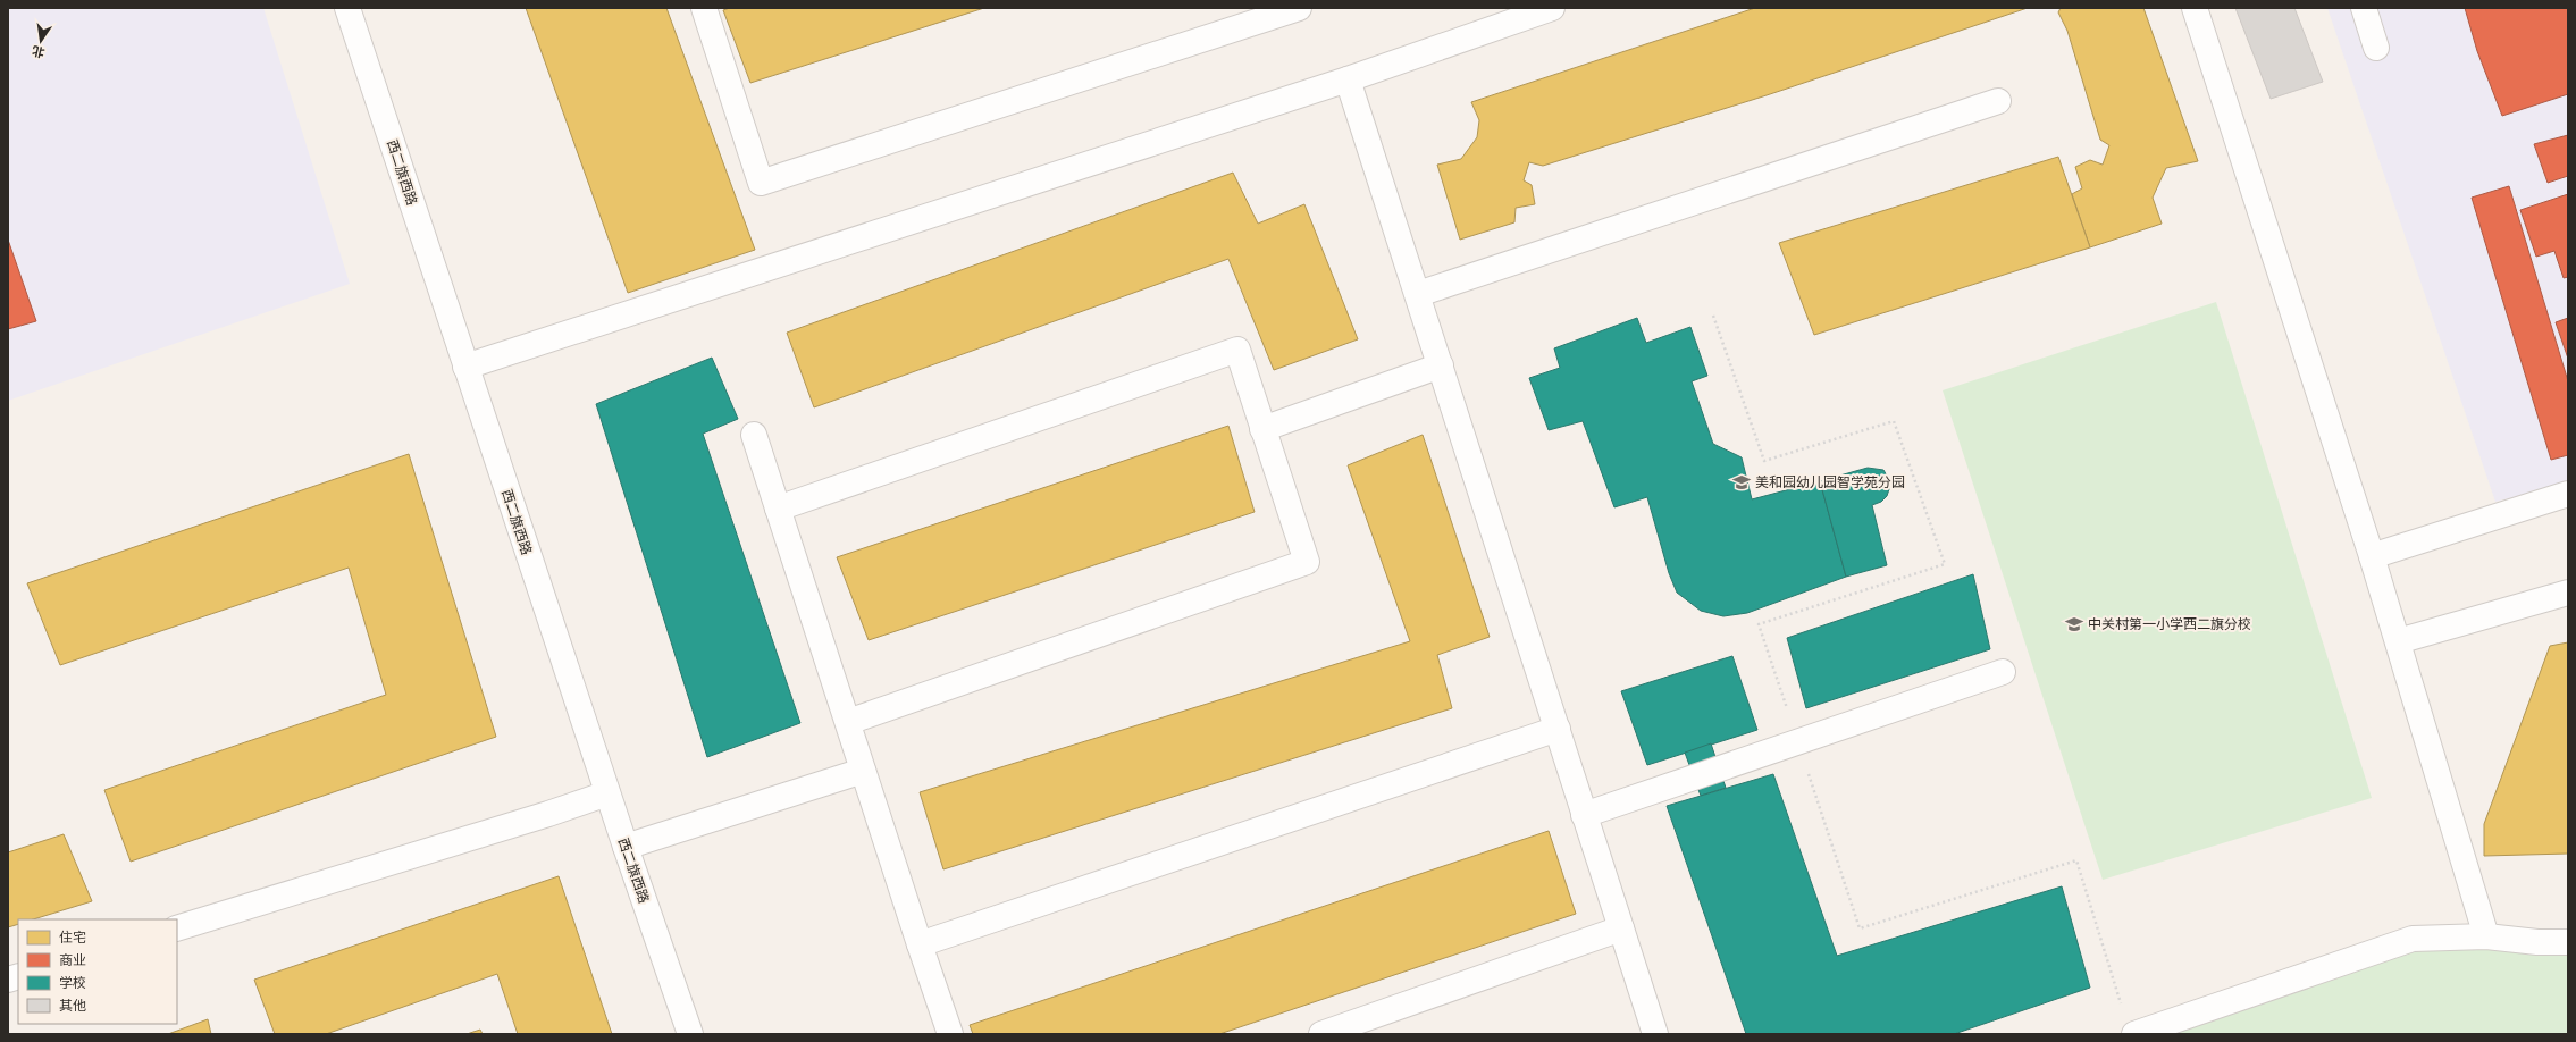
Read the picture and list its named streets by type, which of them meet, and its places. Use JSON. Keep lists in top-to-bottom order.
{
  "streets": {
    "street": ["西二旗西路"]
  },
  "places": {
    "school or university": ["美和园幼儿园智学苑分园", "中关村第一小学西二旗分校"]
  },
  "legend": [
    "住宅",
    "商业",
    "学校",
    "其他"
  ],
  "north": "bottom"
}
